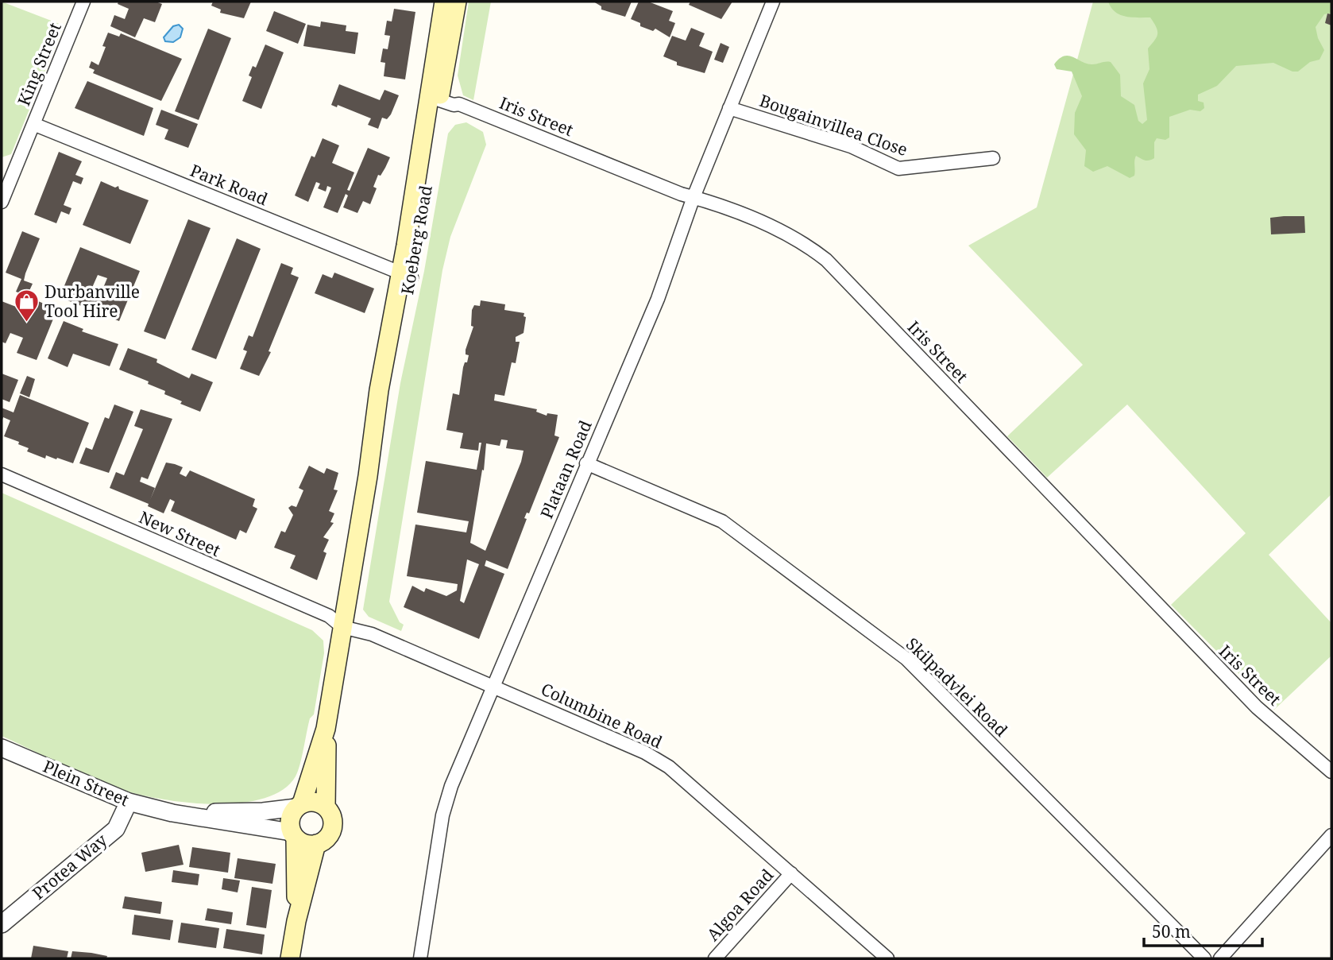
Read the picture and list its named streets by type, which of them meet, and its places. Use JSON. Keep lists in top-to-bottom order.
{
  "streets": {
    "main road": ["Koeberg Road"],
    "street": [
      "King Street",
      "Iris Street",
      "Bougainvillea Close",
      "Park Road",
      "Plataan Road",
      "New Street",
      "Skilpadvlei Road",
      "Columbine Road",
      "Plein Street",
      "Protea Way",
      "Algoa Road"
    ]
  },
  "crossings": [
    ["King Street", "Park Road"],
    ["Iris Street", "Koeberg Road"],
    ["Iris Street", "Plataan Road"],
    ["Bougainvillea Close", "Plataan Road"],
    ["Park Road", "Koeberg Road"],
    ["Koeberg Road", "New Street"],
    ["Koeberg Road", "Columbine Road"],
    ["Koeberg Road", "Plein Street"],
    ["Plataan Road", "Skilpadvlei Road"],
    ["Plataan Road", "Columbine Road"],
    ["New Street", "Columbine Road"],
    ["Columbine Road", "Algoa Road"],
    ["Plein Street", "Protea Way"]
  ],
  "places": {
    "shop": ["Durbanville Tool Hire"]
  },
  "scale_bar": "50 m"
}
